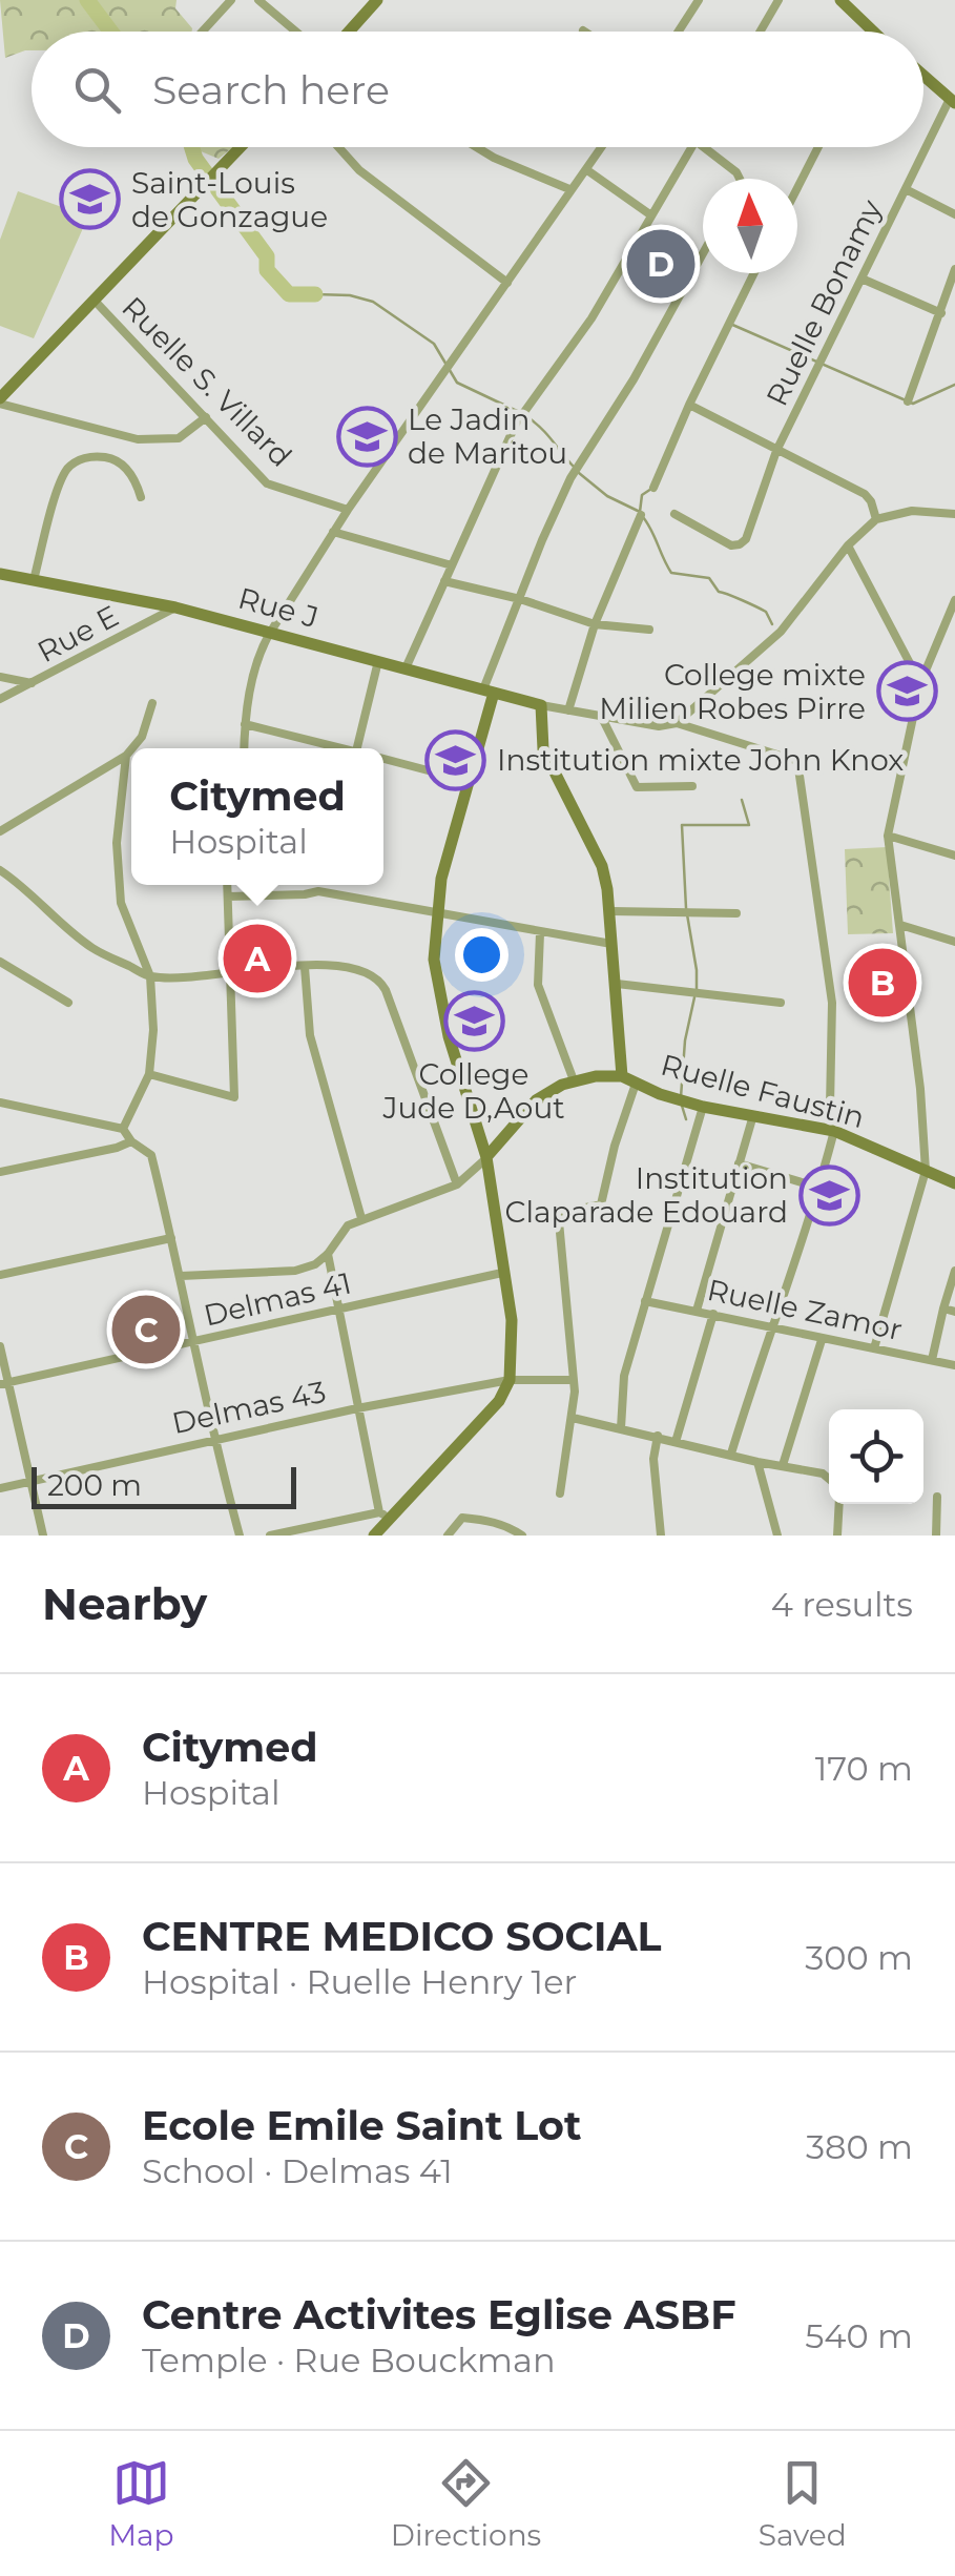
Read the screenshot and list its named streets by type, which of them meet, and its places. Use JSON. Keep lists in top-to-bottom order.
{
  "streets": {
    "street": [
      "Ruelle Bonamy",
      "Ruelle S. Villard",
      "Rue J",
      "Rue E",
      "Ruelle Faustin",
      "Delmas 41",
      "Ruelle Zamor",
      "Delmas 43"
    ]
  },
  "crossings": [
    ["Rue J", "Rue E"]
  ],
  "places": {
    "school or university": [
      "Saint-Louis de Gonzague",
      "Le Jadin de Maritou",
      "College mixte Milien Robes Pirre",
      "Institution mixte John Knox",
      "College Jude D,Aout",
      "Institution Claparade Edouard"
    ]
  },
  "scale_bar": "200 m",
  "north": "top",
  "page": {
    "search": "Search here",
    "pins": [
      "D",
      "A",
      "B",
      "C"
    ],
    "popup": ["Citymed", "Hospital"],
    "scale": "200 m",
    "heading": ["Nearby", "4 results"],
    "list": [
      {
        "mark": "A",
        "name": "Citymed",
        "note": "Hospital",
        "value": "170 m"
      },
      {
        "mark": "B",
        "name": "CENTRE MEDICO SOCIAL",
        "note": "Hospital · Ruelle Henry 1er",
        "value": "300 m"
      },
      {
        "mark": "C",
        "name": "Ecole Emile Saint Lot",
        "note": "School · Delmas 41",
        "value": "380 m"
      },
      {
        "mark": "D",
        "name": "Centre Activites Eglise ASBF",
        "note": "Temple · Rue Bouckman",
        "value": "540 m"
      }
    ],
    "nav": ["Map", "Directions", "Saved"]
  }
}
